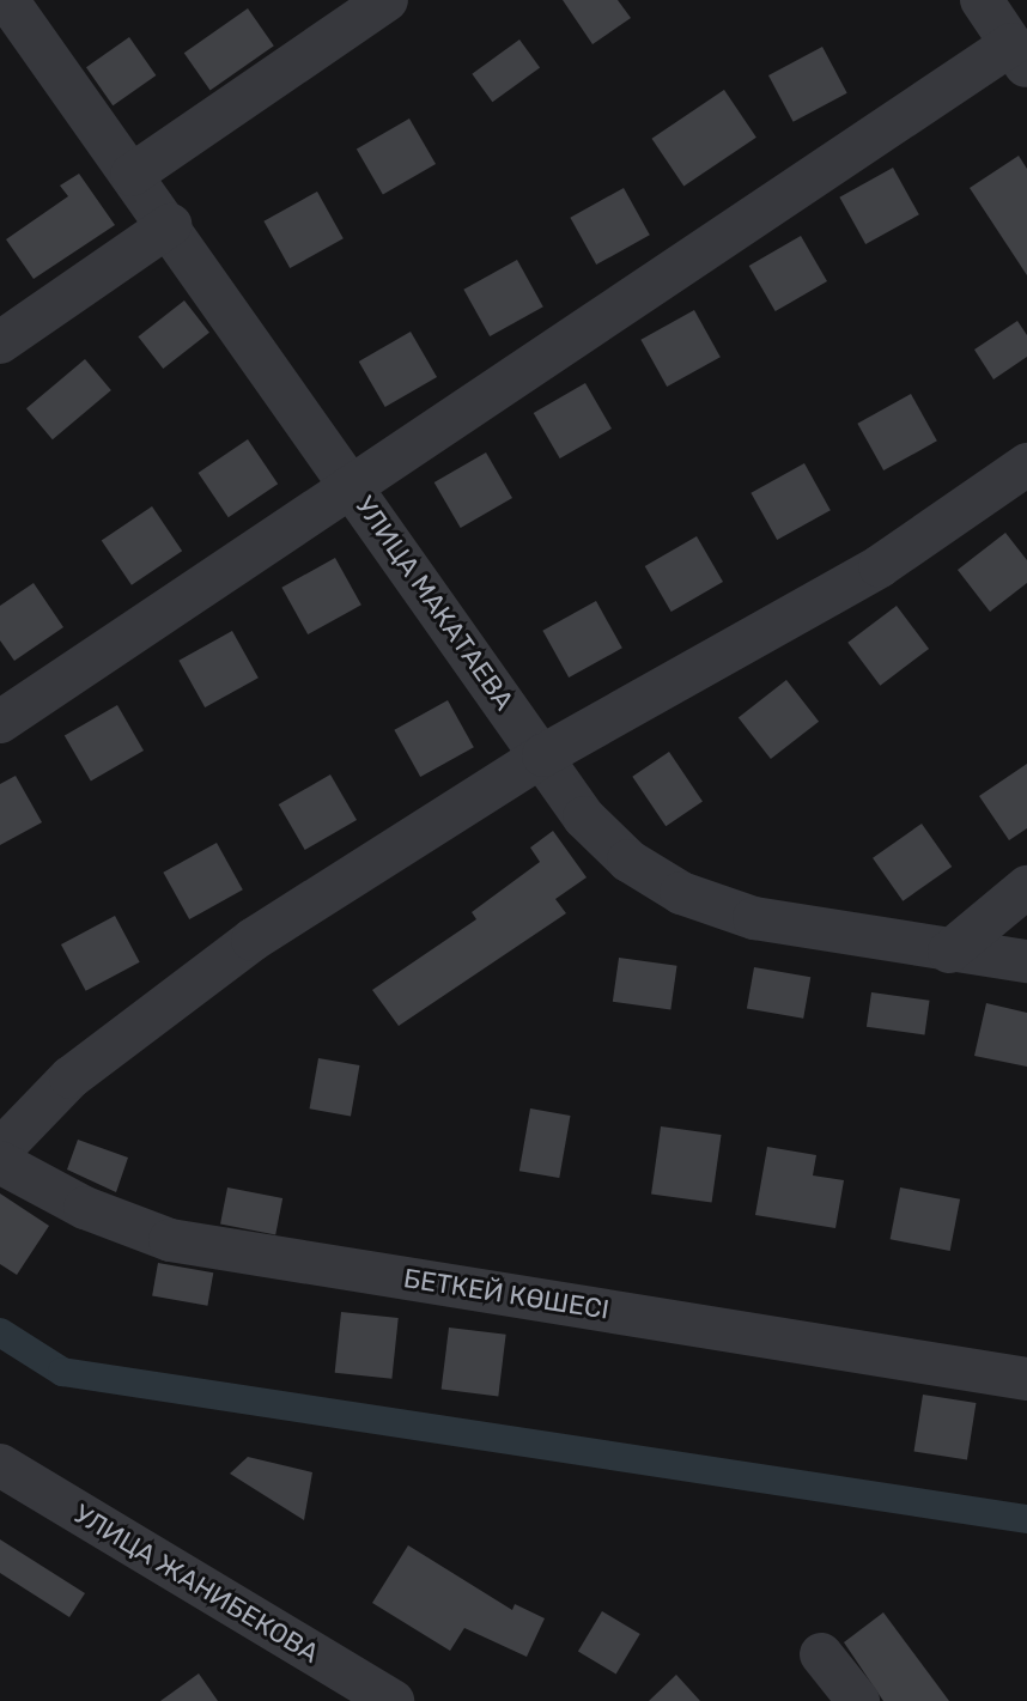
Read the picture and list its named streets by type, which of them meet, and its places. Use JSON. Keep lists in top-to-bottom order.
{
  "streets": {
    "street": ["УЛИЦА МАКАТАЕВА", "БЕТКЕЙ КӨШЕСІ", "УЛИЦА ЖАНИБЕКОВА"]
  }
}
